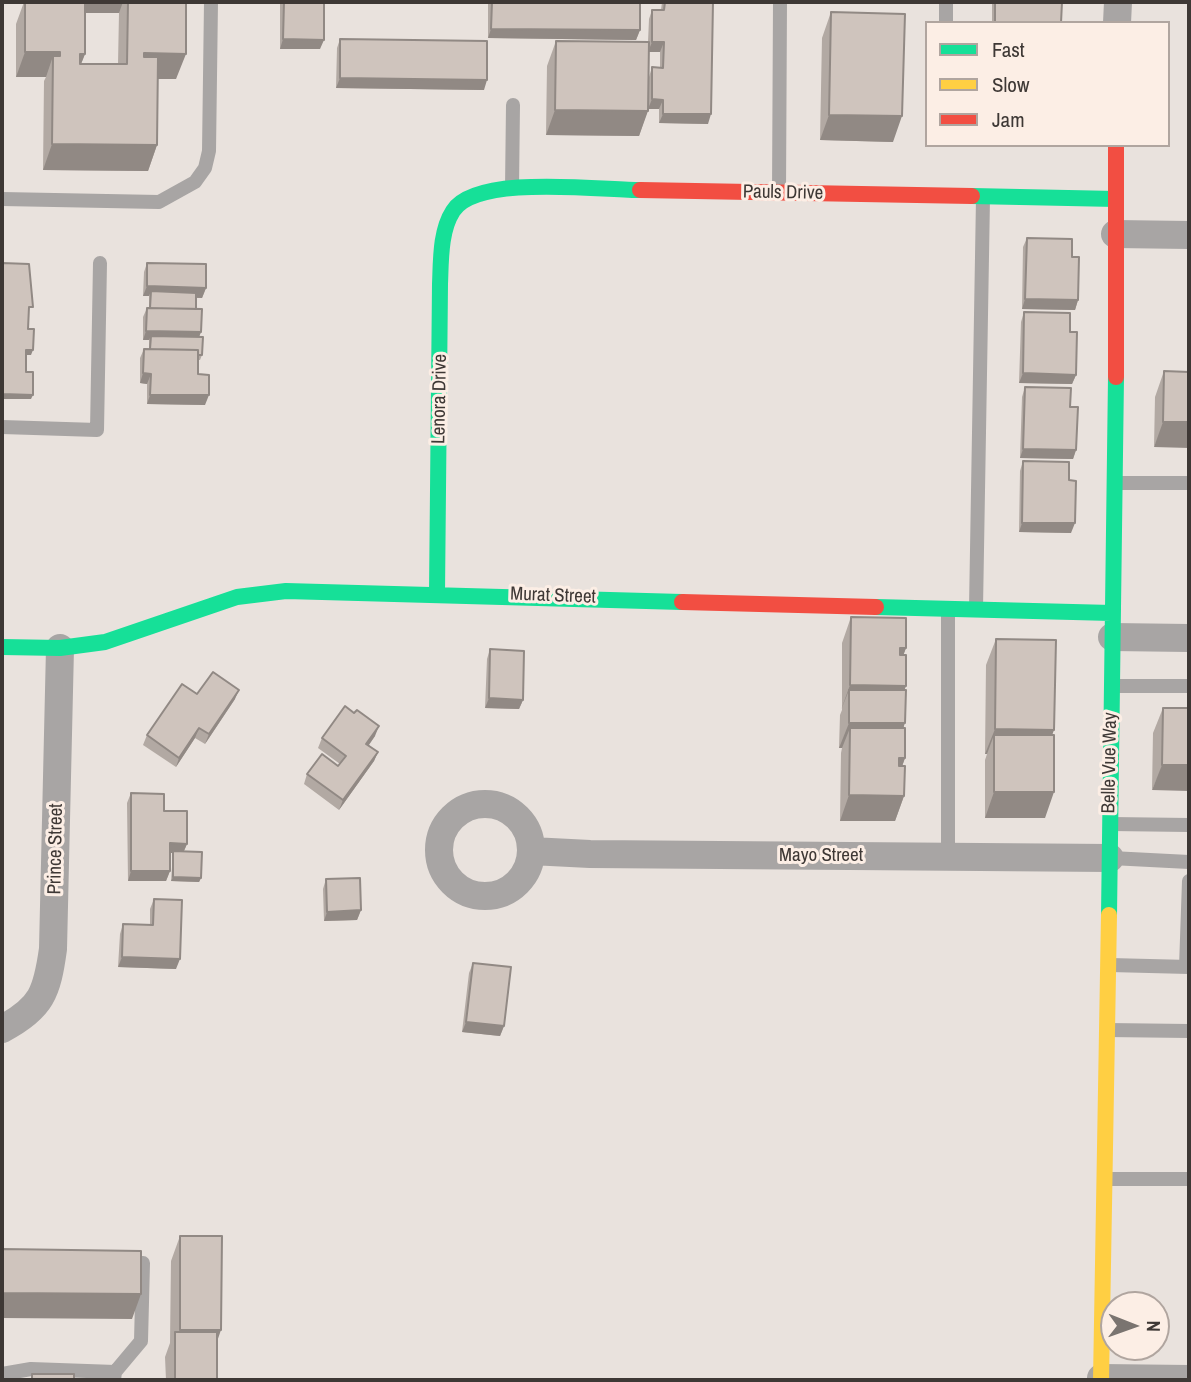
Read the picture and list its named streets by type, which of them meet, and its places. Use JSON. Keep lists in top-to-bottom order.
{
  "streets": {
    "street": [
      "Pauls Drive",
      "Lenora Drive",
      "Murat Street",
      "Belle Vue Way",
      "Prince Street",
      "Mayo Street"
    ]
  },
  "crossings": [
    ["Pauls Drive", "Lenora Drive"],
    ["Pauls Drive", "Belle Vue Way"],
    ["Lenora Drive", "Murat Street"],
    ["Murat Street", "Belle Vue Way"],
    ["Murat Street", "Prince Street"],
    ["Belle Vue Way", "Mayo Street"]
  ],
  "legend": ["Fast", "Slow", "Jam"],
  "north": "right"
}
